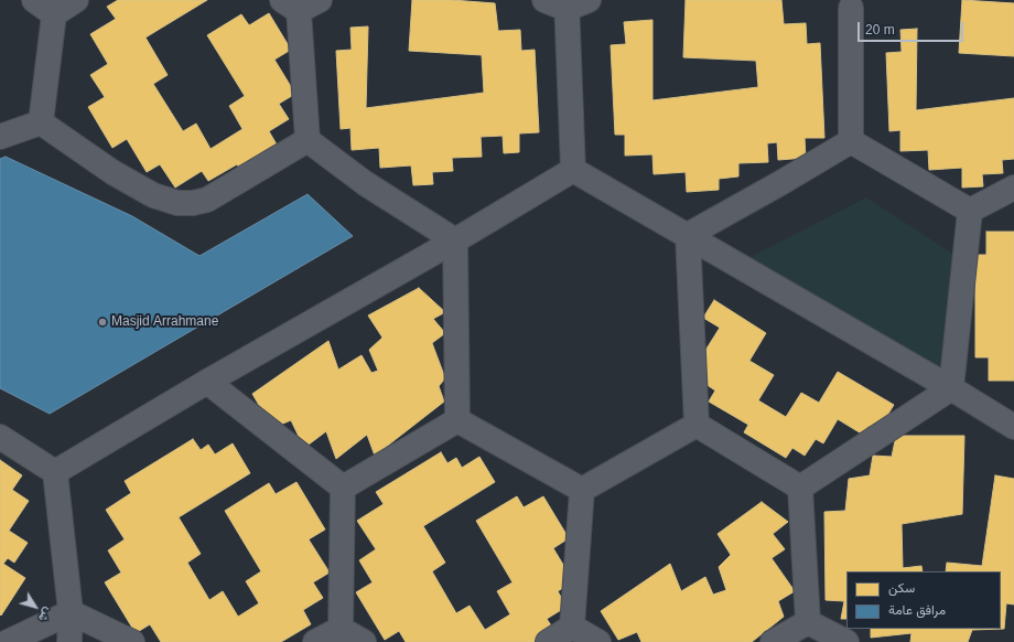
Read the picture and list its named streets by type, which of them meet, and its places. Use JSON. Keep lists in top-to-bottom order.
{
  "places": ["Masjid Arrahmane"],
  "legend": ["سكن", "مرافق عامة"],
  "scale_bar": "20 m",
  "north": "bottom right"
}
